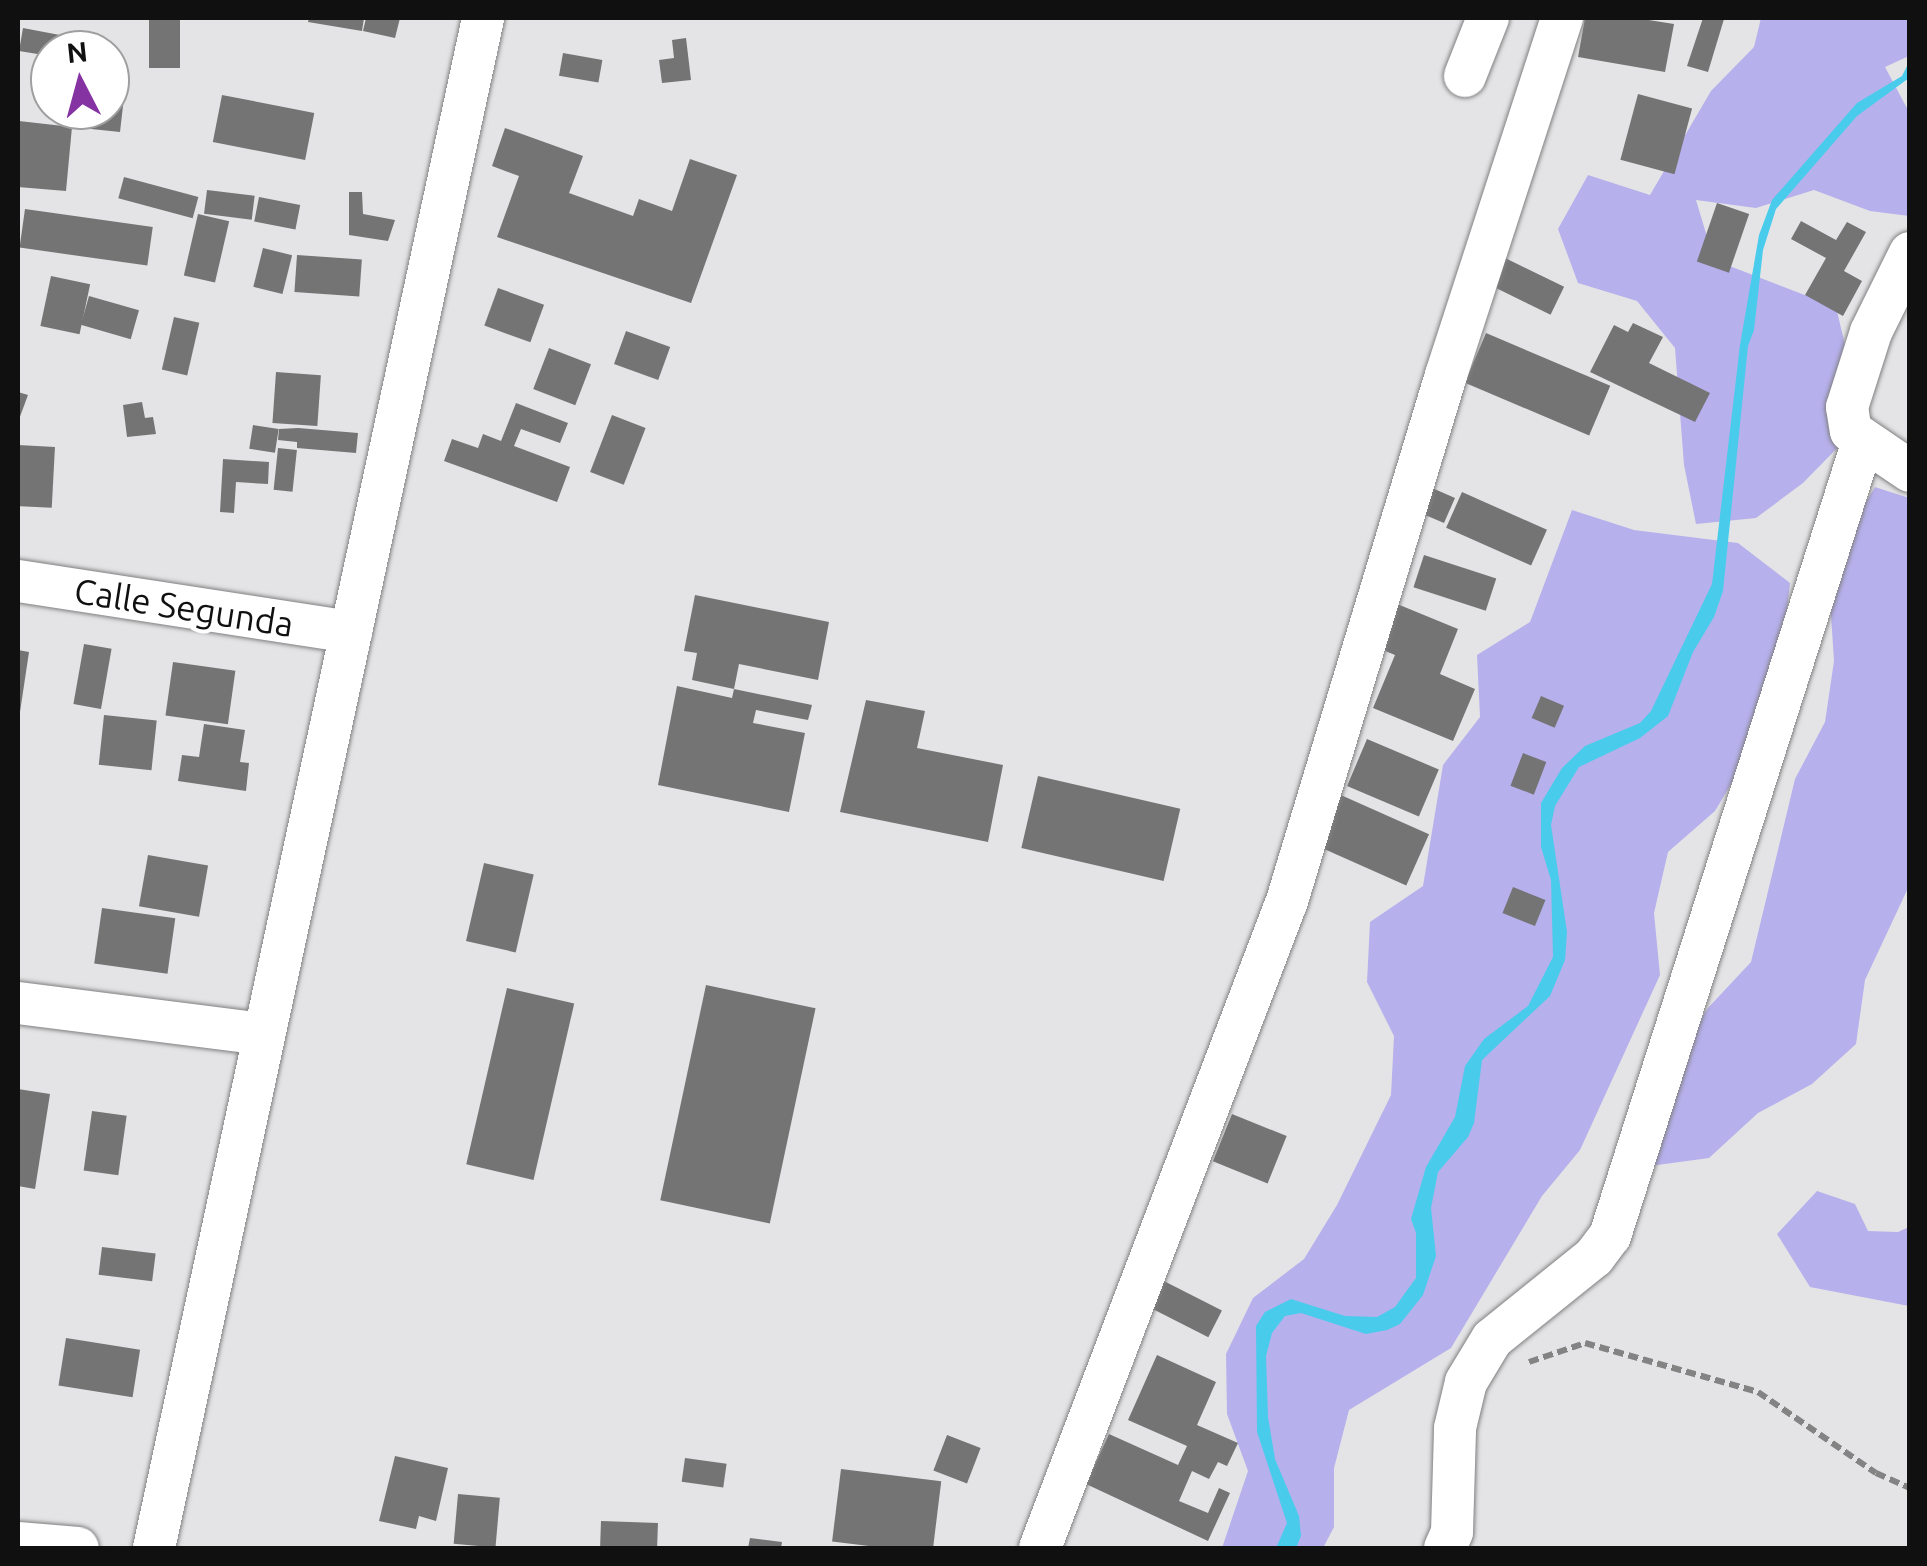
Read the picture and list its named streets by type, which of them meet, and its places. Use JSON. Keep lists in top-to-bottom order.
{
  "streets": {
    "street": ["Calle Segunda"]
  },
  "north": "top"
}
